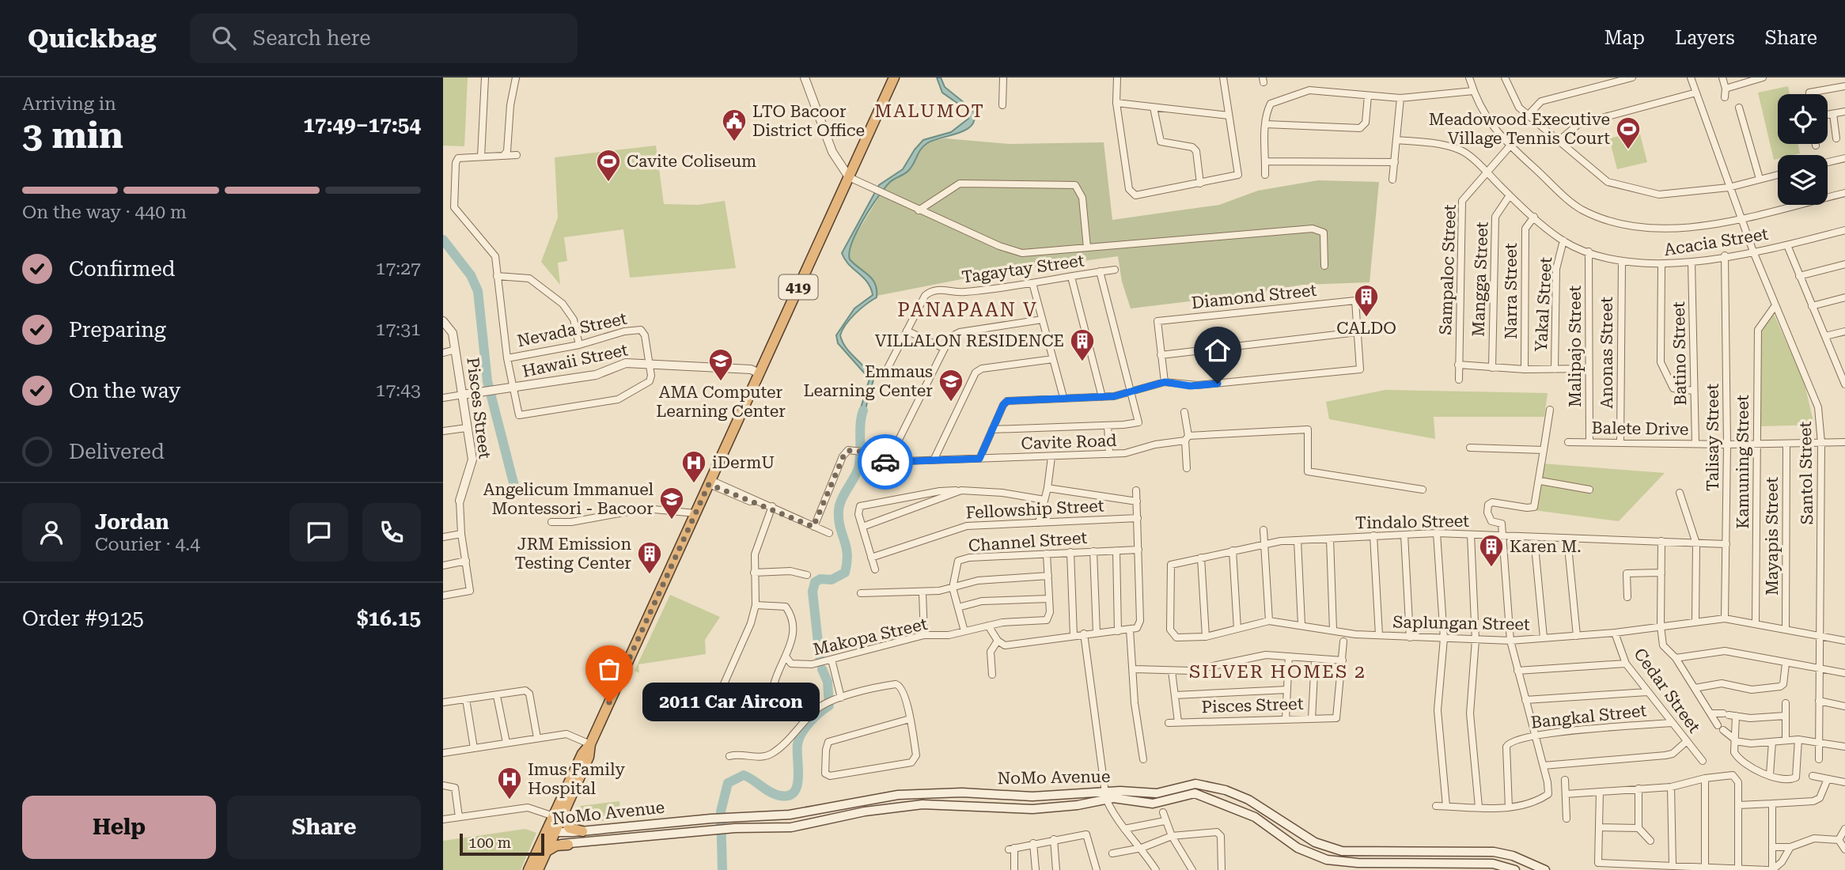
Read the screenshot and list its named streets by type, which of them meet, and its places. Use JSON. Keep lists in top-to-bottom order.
{
  "streets": {
    "highway": ["419"],
    "main road": ["NoMo Avenue"],
    "street": [
      "Acacia Street",
      "Tagaytay Street",
      "Sampaloc Street",
      "Mangga Street",
      "Narra Street",
      "Diamond Street",
      "Yakal Street",
      "Nevada Street",
      "Malipajo Street",
      "Anonas Street",
      "Batino Street",
      "Hawaii Street",
      "Pisces Street",
      "Balete Drive",
      "Talisay Street",
      "Cavite Road",
      "Kamuning Street",
      "Santol Street",
      "Fellowship Street",
      "Tindalo Street",
      "Mayapis Street",
      "Channel Street",
      "Saplungan Street",
      "Makopa Street",
      "Cedar Street",
      "Bangkal Street"
    ]
  },
  "crossings": [
    ["Acacia Street", "Sampaloc Street"],
    ["Acacia Street", "Mangga Street"],
    ["Acacia Street", "Narra Street"],
    ["Acacia Street", "Yakal Street"],
    ["Acacia Street", "Malipajo Street"],
    ["Acacia Street", "Anonas Street"],
    ["Acacia Street", "Batino Street"],
    ["Acacia Street", "Talisay Street"],
    ["Acacia Street", "Santol Street"],
    ["419", "Hawaii Street"],
    ["419", "NoMo Avenue"],
    ["Nevada Street", "Hawaii Street"],
    ["Malipajo Street", "Balete Drive"],
    ["Anonas Street", "Balete Drive"],
    ["Batino Street", "Balete Drive"],
    ["Hawaii Street", "Pisces Street"],
    ["Balete Drive", "Talisay Street"],
    ["Balete Drive", "Kamuning Street"],
    ["Balete Drive", "Santol Street"],
    ["Balete Drive", "Mayapis Street"],
    ["Talisay Street", "Tindalo Street"],
    ["Talisay Street", "Saplungan Street"],
    ["Kamuning Street", "Santol Street"],
    ["Kamuning Street", "Saplungan Street"],
    ["Santol Street", "Saplungan Street"],
    ["Tindalo Street", "Saplungan Street"],
    ["Mayapis Street", "Saplungan Street"],
    ["Channel Street", "Makopa Street"],
    ["Saplungan Street", "Cedar Street"],
    ["Cedar Street", "Bangkal Street"]
  ],
  "districts": ["MALUMOT", "PANAPAAN V", "SILVER HOMES 2"],
  "places": {
    "public building": ["LTO Bacoor District Office"],
    "sports": ["Meadowood Executive Village Tennis Court", "Cavite Coliseum"],
    "building": [
      "CALDO",
      "VILLALON RESIDENCE",
      "Karen M.",
      "JRM Emission Testing Center"
    ],
    "school or university": ["AMA Computer Learning Center", "Emmaus Learning Center", "Angelicum Immanuel Montessori - Bacoor"],
    "hospital": ["iDermU", "Imus Family Hospital"],
    "other": ["2011 Car Aircon"]
  },
  "scale_bar": "100 m",
  "page": {
    "header": "Quickbag",
    "search": "Search here",
    "nav": ["Map", "Layers", "Share"],
    "heading": ["3 min", "Arriving in", "17:49–17:54"],
    "panel": [
      "Jordan",
      "Courier · 4.4",
      "Order #9125",
      "$16.15"
    ],
    "bar": "On the way · 440 m",
    "list": [
      ["Confirmed", "17:27"],
      ["Preparing", "17:31"],
      ["On the way", "17:43"],
      "Delivered"
    ],
    "bubble": "2011 Car Aircon",
    "buttons": ["Help", "Share"],
    "scale": "100 m"
  }
}
